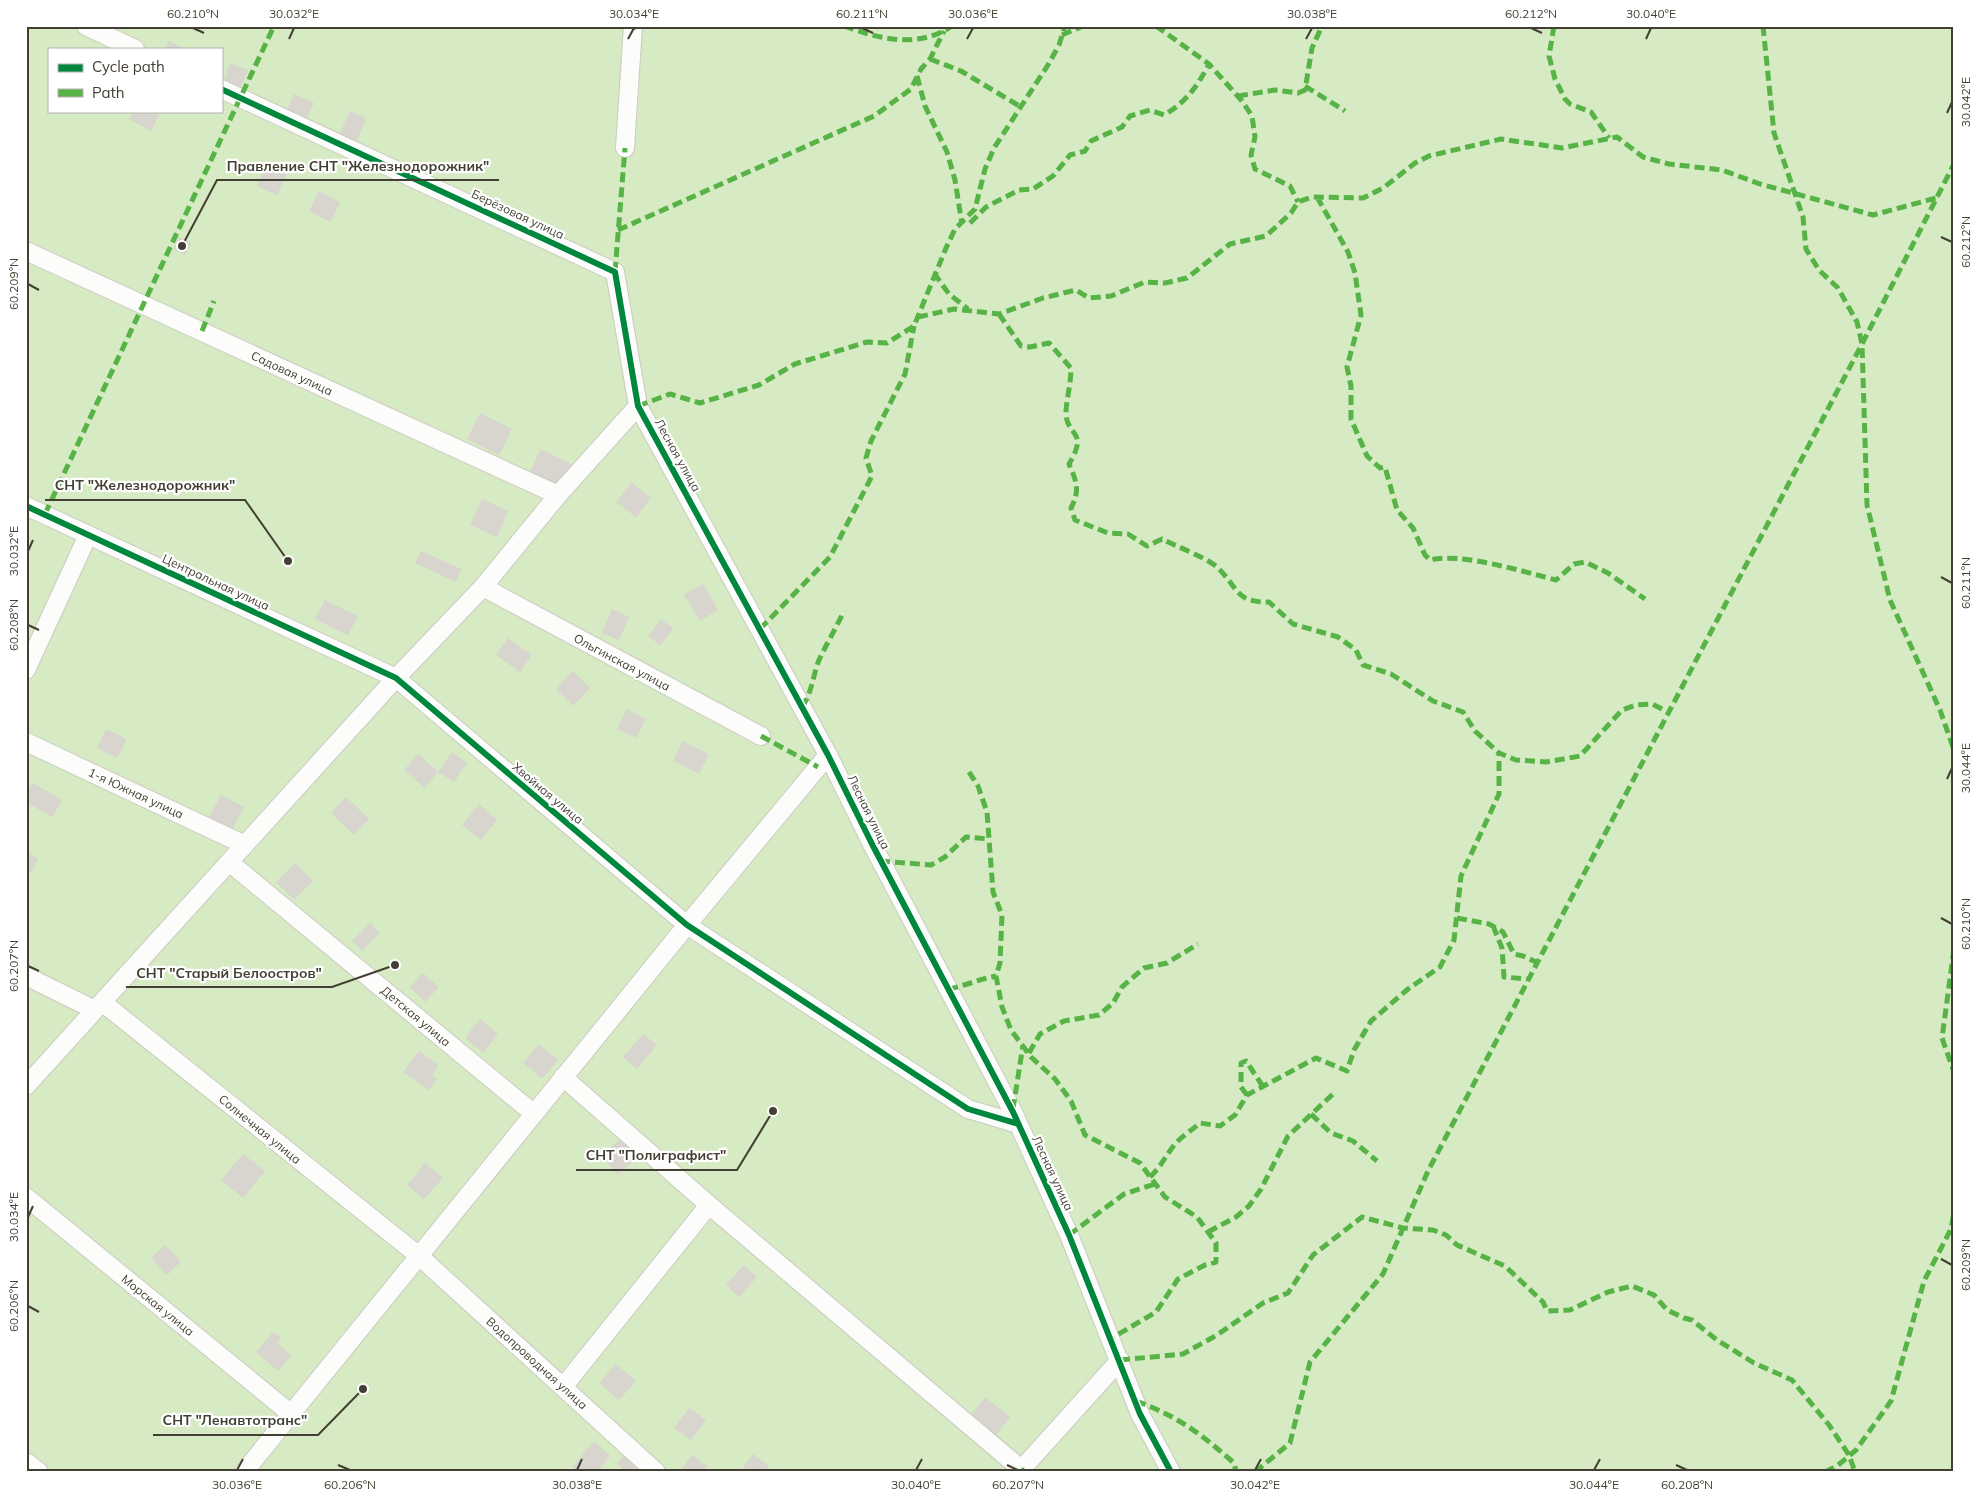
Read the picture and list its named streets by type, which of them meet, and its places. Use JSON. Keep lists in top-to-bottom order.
{
  "streets": {
    "street": [
      "Берёзовая улица",
      "Садовая улица",
      "Лесная улица",
      "Центральная улица",
      "Ольгинская улица",
      "1-я Южная улица",
      "Хвойная улица",
      "Детская улица",
      "Солнечная улица",
      "Морская улица",
      "Водопроводная улица"
    ]
  },
  "crossings": [
    ["Берёзовая улица", "Лесная улица"],
    ["Лесная улица", "Хвойная улица"],
    ["Центральная улица", "Хвойная улица"],
    ["Солнечная улица", "Водопроводная улица"]
  ],
  "places": [
    "Правление СНТ \"Железнодорожник\"",
    "СНТ \"Железнодорожник\"",
    "СНТ \"Старый Белоостров\"",
    "СНТ \"Полиграфист\"",
    "СНТ \"Ленавтотранс\""
  ],
  "legend": ["Cycle path", "Path"],
  "coordinates": [
    "60.210°N",
    "30.032°E",
    "30.034°E",
    "60.211°N",
    "30.036°E",
    "30.038°E",
    "60.212°N",
    "30.040°E",
    "30.042°E",
    "60.209°N",
    "60.208°N",
    "30.044°E",
    "60.207°N",
    "60.206°N"
  ]
}
